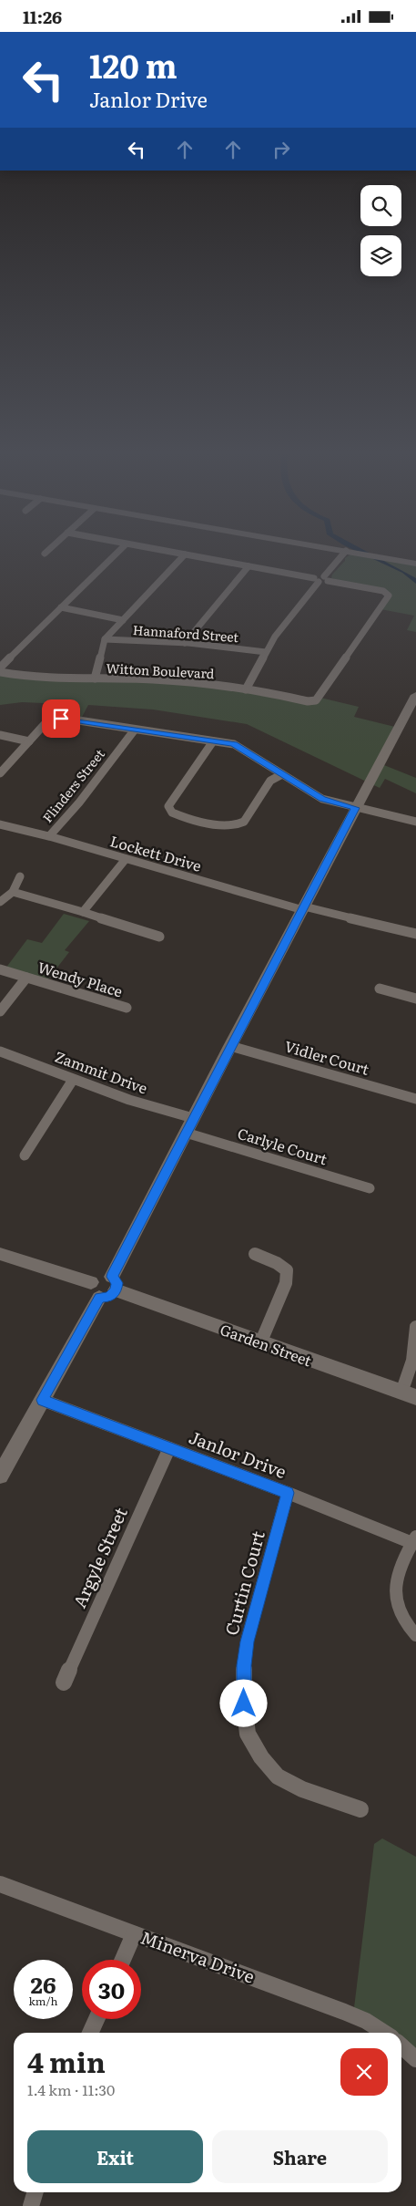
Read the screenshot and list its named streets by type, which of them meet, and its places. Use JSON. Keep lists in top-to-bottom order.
{
  "streets": {
    "street": [
      "Hannaford Street",
      "Witton Boulevard",
      "Flinders Street",
      "Lockett Drive",
      "Wendy Place",
      "Vidler Court",
      "Zammit Drive",
      "Carlyle Court",
      "Garden Street",
      "Janlor Drive",
      "Argyle Street",
      "Curtin Court",
      "Minerva Drive"
    ]
  },
  "crossings": [
    ["Flinders Street", "Lockett Drive"],
    ["Janlor Drive", "Argyle Street"],
    ["Janlor Drive", "Curtin Court"]
  ],
  "page": {
    "status": "11:26",
    "turn": ["120 m", "Janlor Drive"],
    "speed": "26 km/h",
    "limit": "30",
    "heading": ["4 min", "1.4 km · 11:30"],
    "buttons": ["Exit", "Share"]
  }
}
